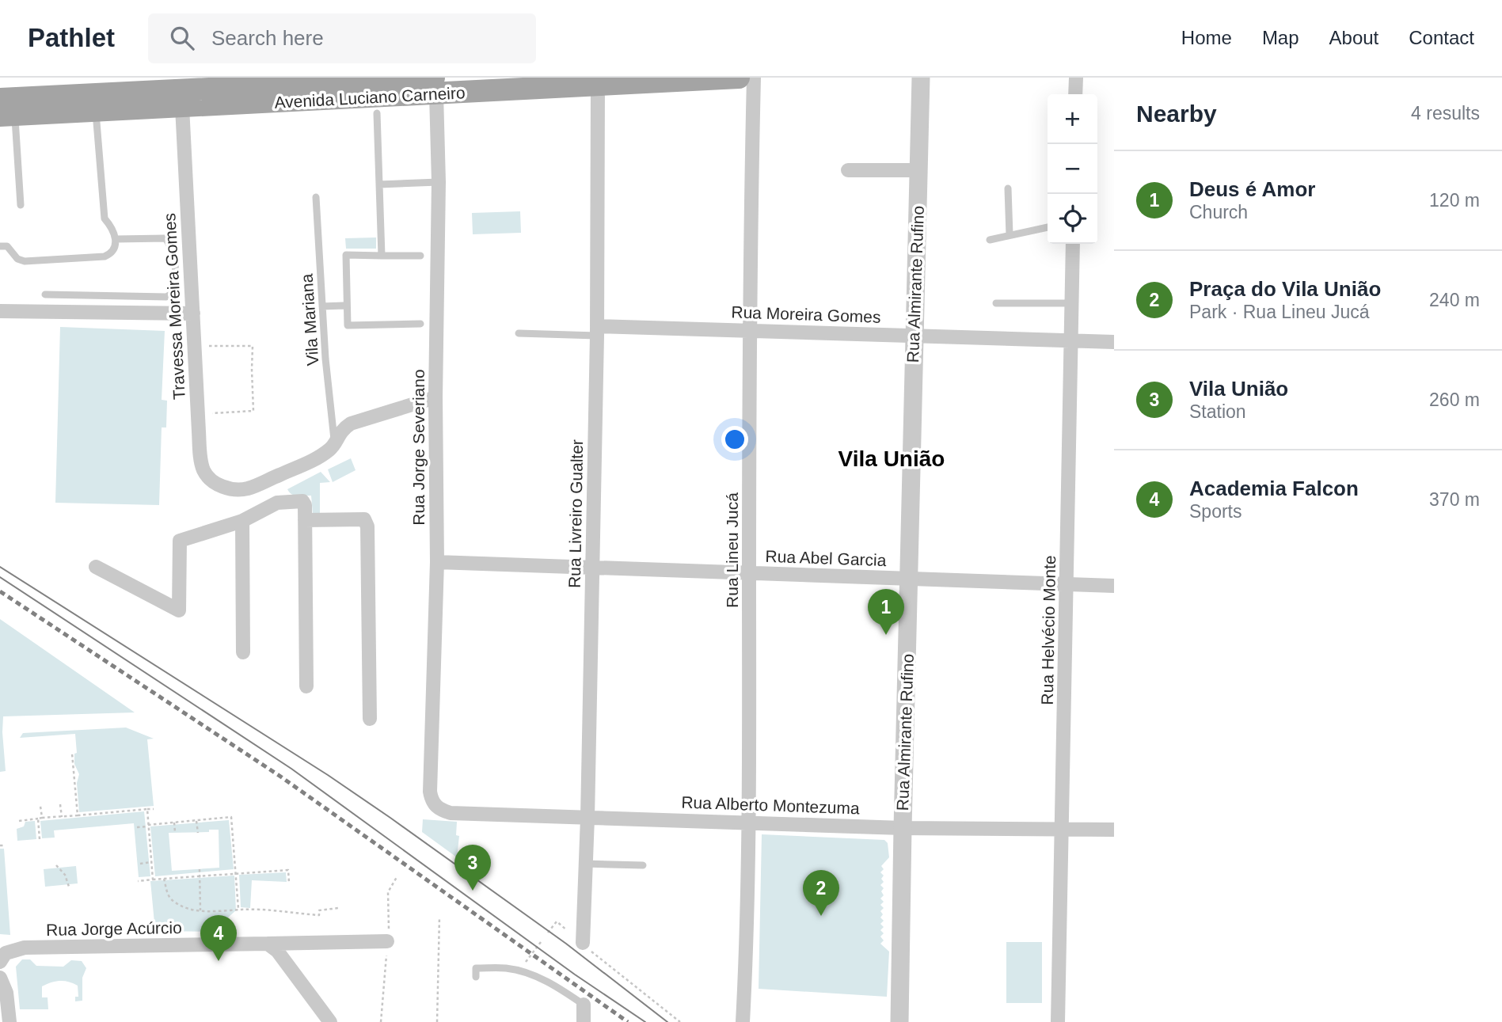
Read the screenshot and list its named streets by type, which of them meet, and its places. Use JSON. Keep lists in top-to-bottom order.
{
  "streets": {
    "main road": ["Avenida Luciano Carneiro"],
    "street": [
      "Rua Almirante Rufino",
      "Travessa Moreira Gomes",
      "Rua Moreira Gomes",
      "Rua Jorge Severiano",
      "Rua Livreiro Gualter",
      "Rua Lineu Jucá",
      "Rua Abel Garcia",
      "Rua Helvécio Monte",
      "Rua Alberto Montezuma",
      "Rua Jorge Acúrcio"
    ],
    "lane": ["Vila Mariana"]
  },
  "crossings": [
    ["Avenida Luciano Carneiro", "Travessa Moreira Gomes"],
    ["Avenida Luciano Carneiro", "Rua Jorge Severiano"],
    ["Avenida Luciano Carneiro", "Rua Livreiro Gualter"],
    ["Rua Almirante Rufino", "Rua Moreira Gomes"],
    ["Rua Almirante Rufino", "Rua Abel Garcia"],
    ["Rua Almirante Rufino", "Rua Alberto Montezuma"],
    ["Rua Moreira Gomes", "Rua Livreiro Gualter"],
    ["Rua Moreira Gomes", "Rua Lineu Jucá"],
    ["Rua Moreira Gomes", "Rua Helvécio Monte"],
    ["Rua Jorge Severiano", "Rua Abel Garcia"],
    ["Rua Jorge Severiano", "Rua Alberto Montezuma"],
    ["Rua Livreiro Gualter", "Rua Abel Garcia"],
    ["Rua Livreiro Gualter", "Rua Alberto Montezuma"],
    ["Rua Lineu Jucá", "Rua Abel Garcia"],
    ["Rua Lineu Jucá", "Rua Alberto Montezuma"],
    ["Rua Abel Garcia", "Rua Helvécio Monte"],
    ["Rua Helvécio Monte", "Rua Alberto Montezuma"]
  ],
  "districts": ["Vila União"],
  "page": {
    "header": "Pathlet",
    "search": "Search here",
    "nav": [
      "Home",
      "Map",
      "About",
      "Contact"
    ],
    "heading": ["Nearby", "4 results"],
    "map_buttons": ["+", "−"],
    "list": [
      {
        "mark": "1",
        "name": "Deus é Amor",
        "note": "Church",
        "value": "120 m"
      },
      {
        "mark": "2",
        "name": "Praça do Vila União",
        "note": "Park · Rua Lineu Jucá",
        "value": "240 m"
      },
      {
        "mark": "3",
        "name": "Vila União",
        "note": "Station",
        "value": "260 m"
      },
      {
        "mark": "4",
        "name": "Academia Falcon",
        "note": "Sports",
        "value": "370 m"
      }
    ],
    "pins": [
      "1",
      "3",
      "2",
      "4"
    ]
  }
}
